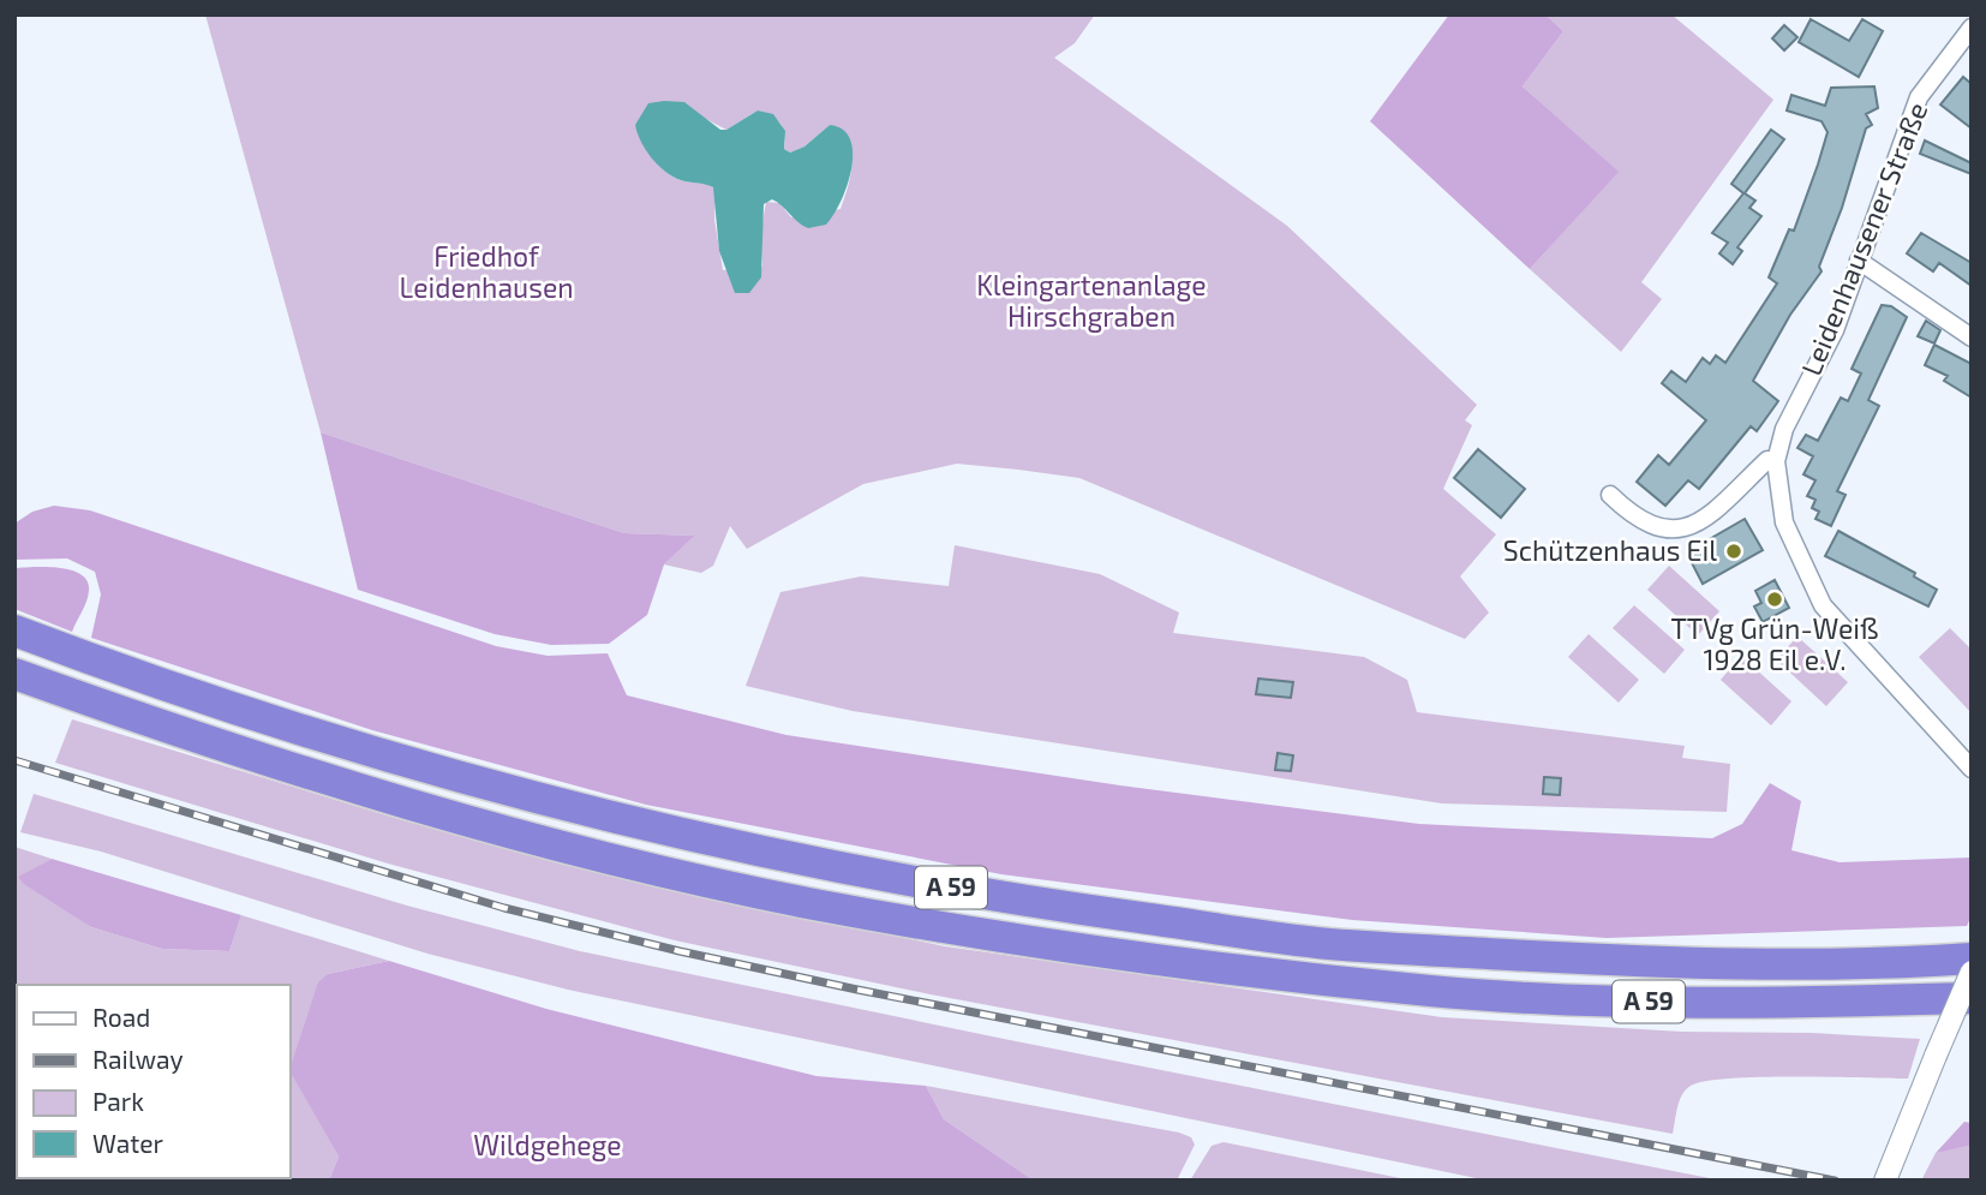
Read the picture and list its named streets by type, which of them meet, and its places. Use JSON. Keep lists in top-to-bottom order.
{
  "streets": {
    "highway": ["A 59"],
    "street": ["Leidenhausener Straße"]
  },
  "parks": ["Friedhof Leidenhausen", "Kleingartenanlage Hirschgraben", "Wildgehege"],
  "places": ["Schützenhaus Eil", "TTVg Grün-Weiß 1928 Eil e.V."],
  "legend": [
    "Road",
    "Railway",
    "Park",
    "Water"
  ]
}
